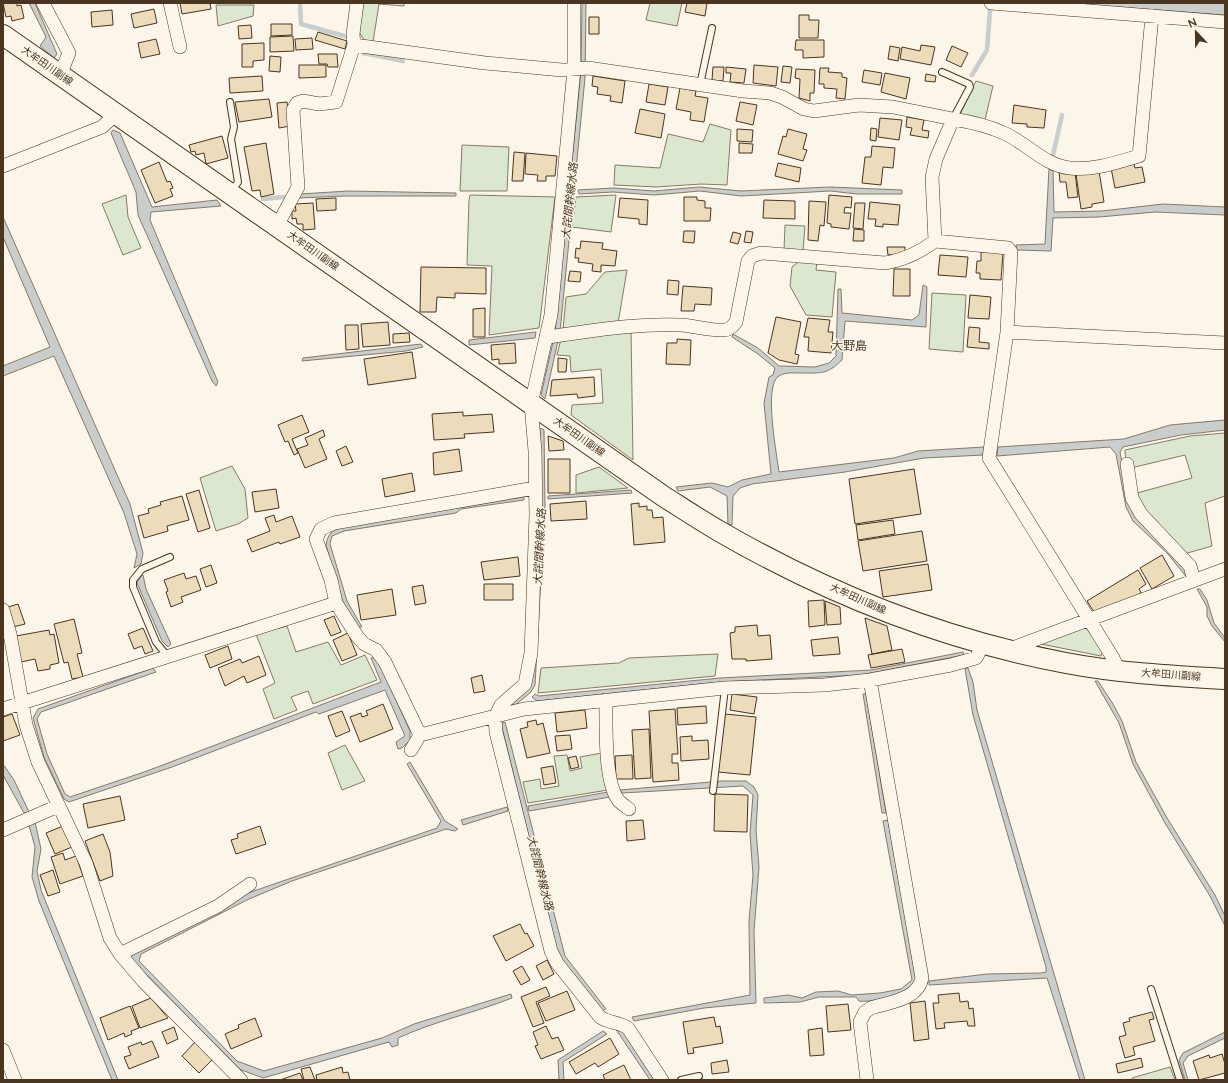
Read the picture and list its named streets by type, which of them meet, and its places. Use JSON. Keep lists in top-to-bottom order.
{
  "streets": {
    "main road": ["大牟田川副線"]
  },
  "districts": ["大野島"],
  "water": ["大詫間幹線水路"],
  "north": "top"
}
